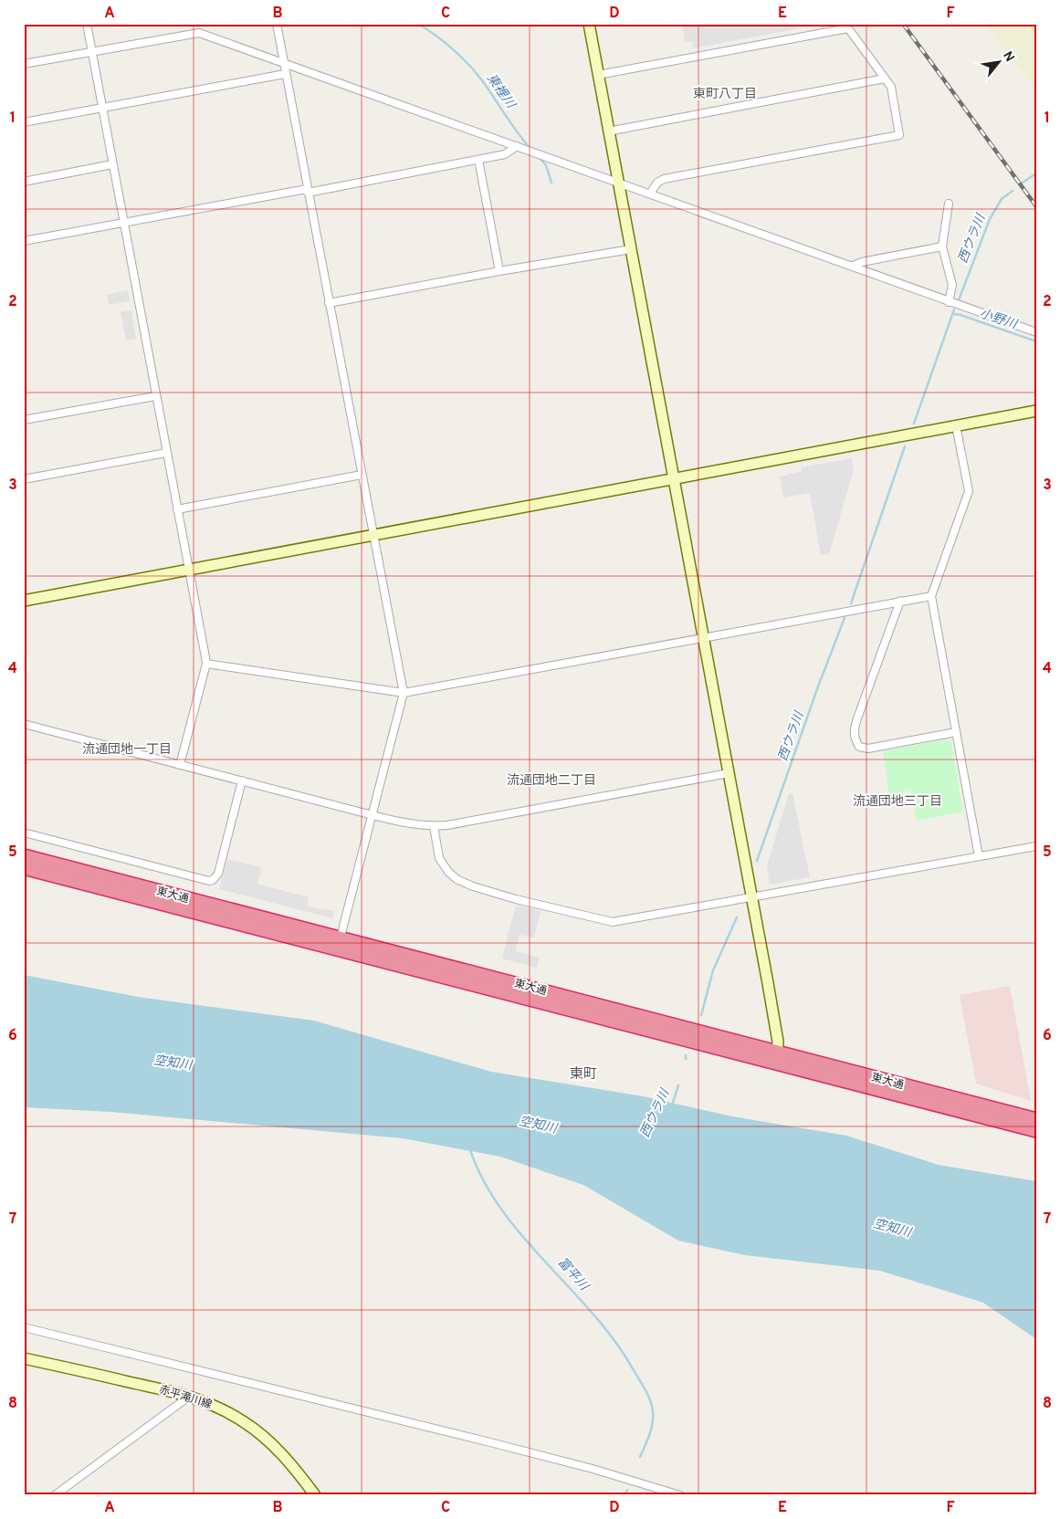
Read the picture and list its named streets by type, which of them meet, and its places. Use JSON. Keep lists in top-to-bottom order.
{
  "streets": {
    "highway": ["東大通"],
    "street": ["赤平滝川線"]
  },
  "districts": [
    "東町八丁目",
    "流通団地一丁目",
    "流通団地二丁目",
    "流通団地三丁目",
    "東町"
  ],
  "water": [
    "東裡川",
    "西ウラ川",
    "小野川",
    "空知川",
    "富平川"
  ],
  "north": "top right",
  "grid": {
    "columns": [
      "A",
      "B",
      "C",
      "D",
      "E",
      "F"
    ],
    "rows": [
      "1",
      "2",
      "3",
      "4",
      "5",
      "6",
      "7",
      "8"
    ]
  }
}
